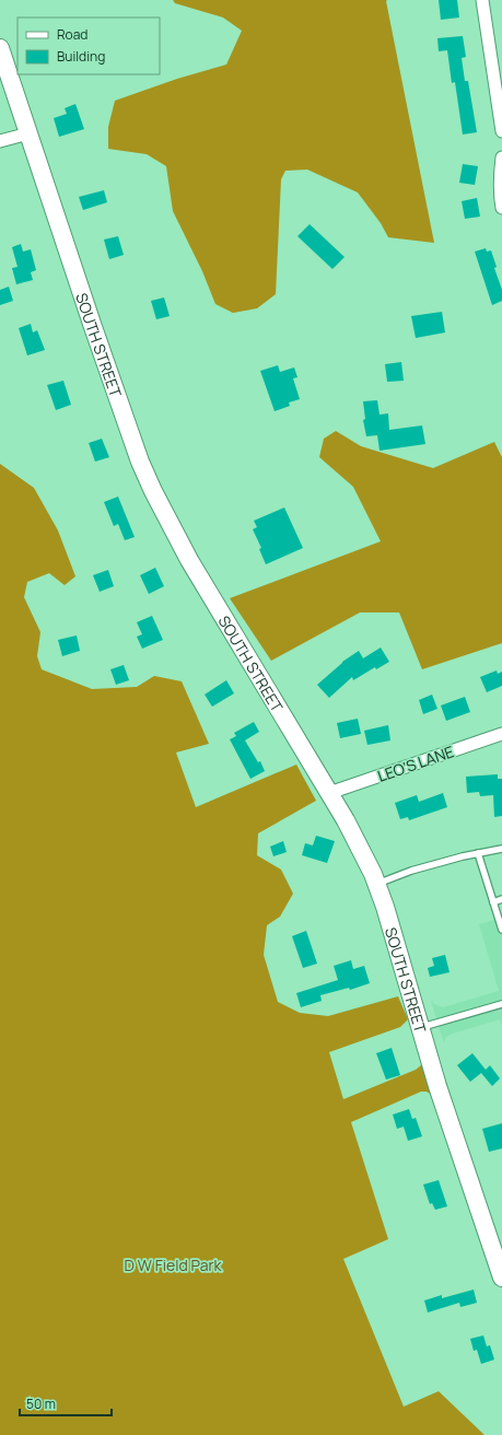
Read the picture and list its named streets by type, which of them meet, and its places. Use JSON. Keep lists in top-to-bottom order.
{
  "streets": {
    "street": ["SOUTH STREET", "LEO'S LANE"]
  },
  "crossings": [
    ["SOUTH STREET", "LEO'S LANE"]
  ],
  "parks": ["D W Field Park"],
  "legend": ["Road", "Building"],
  "scale_bar": "50 m"
}
